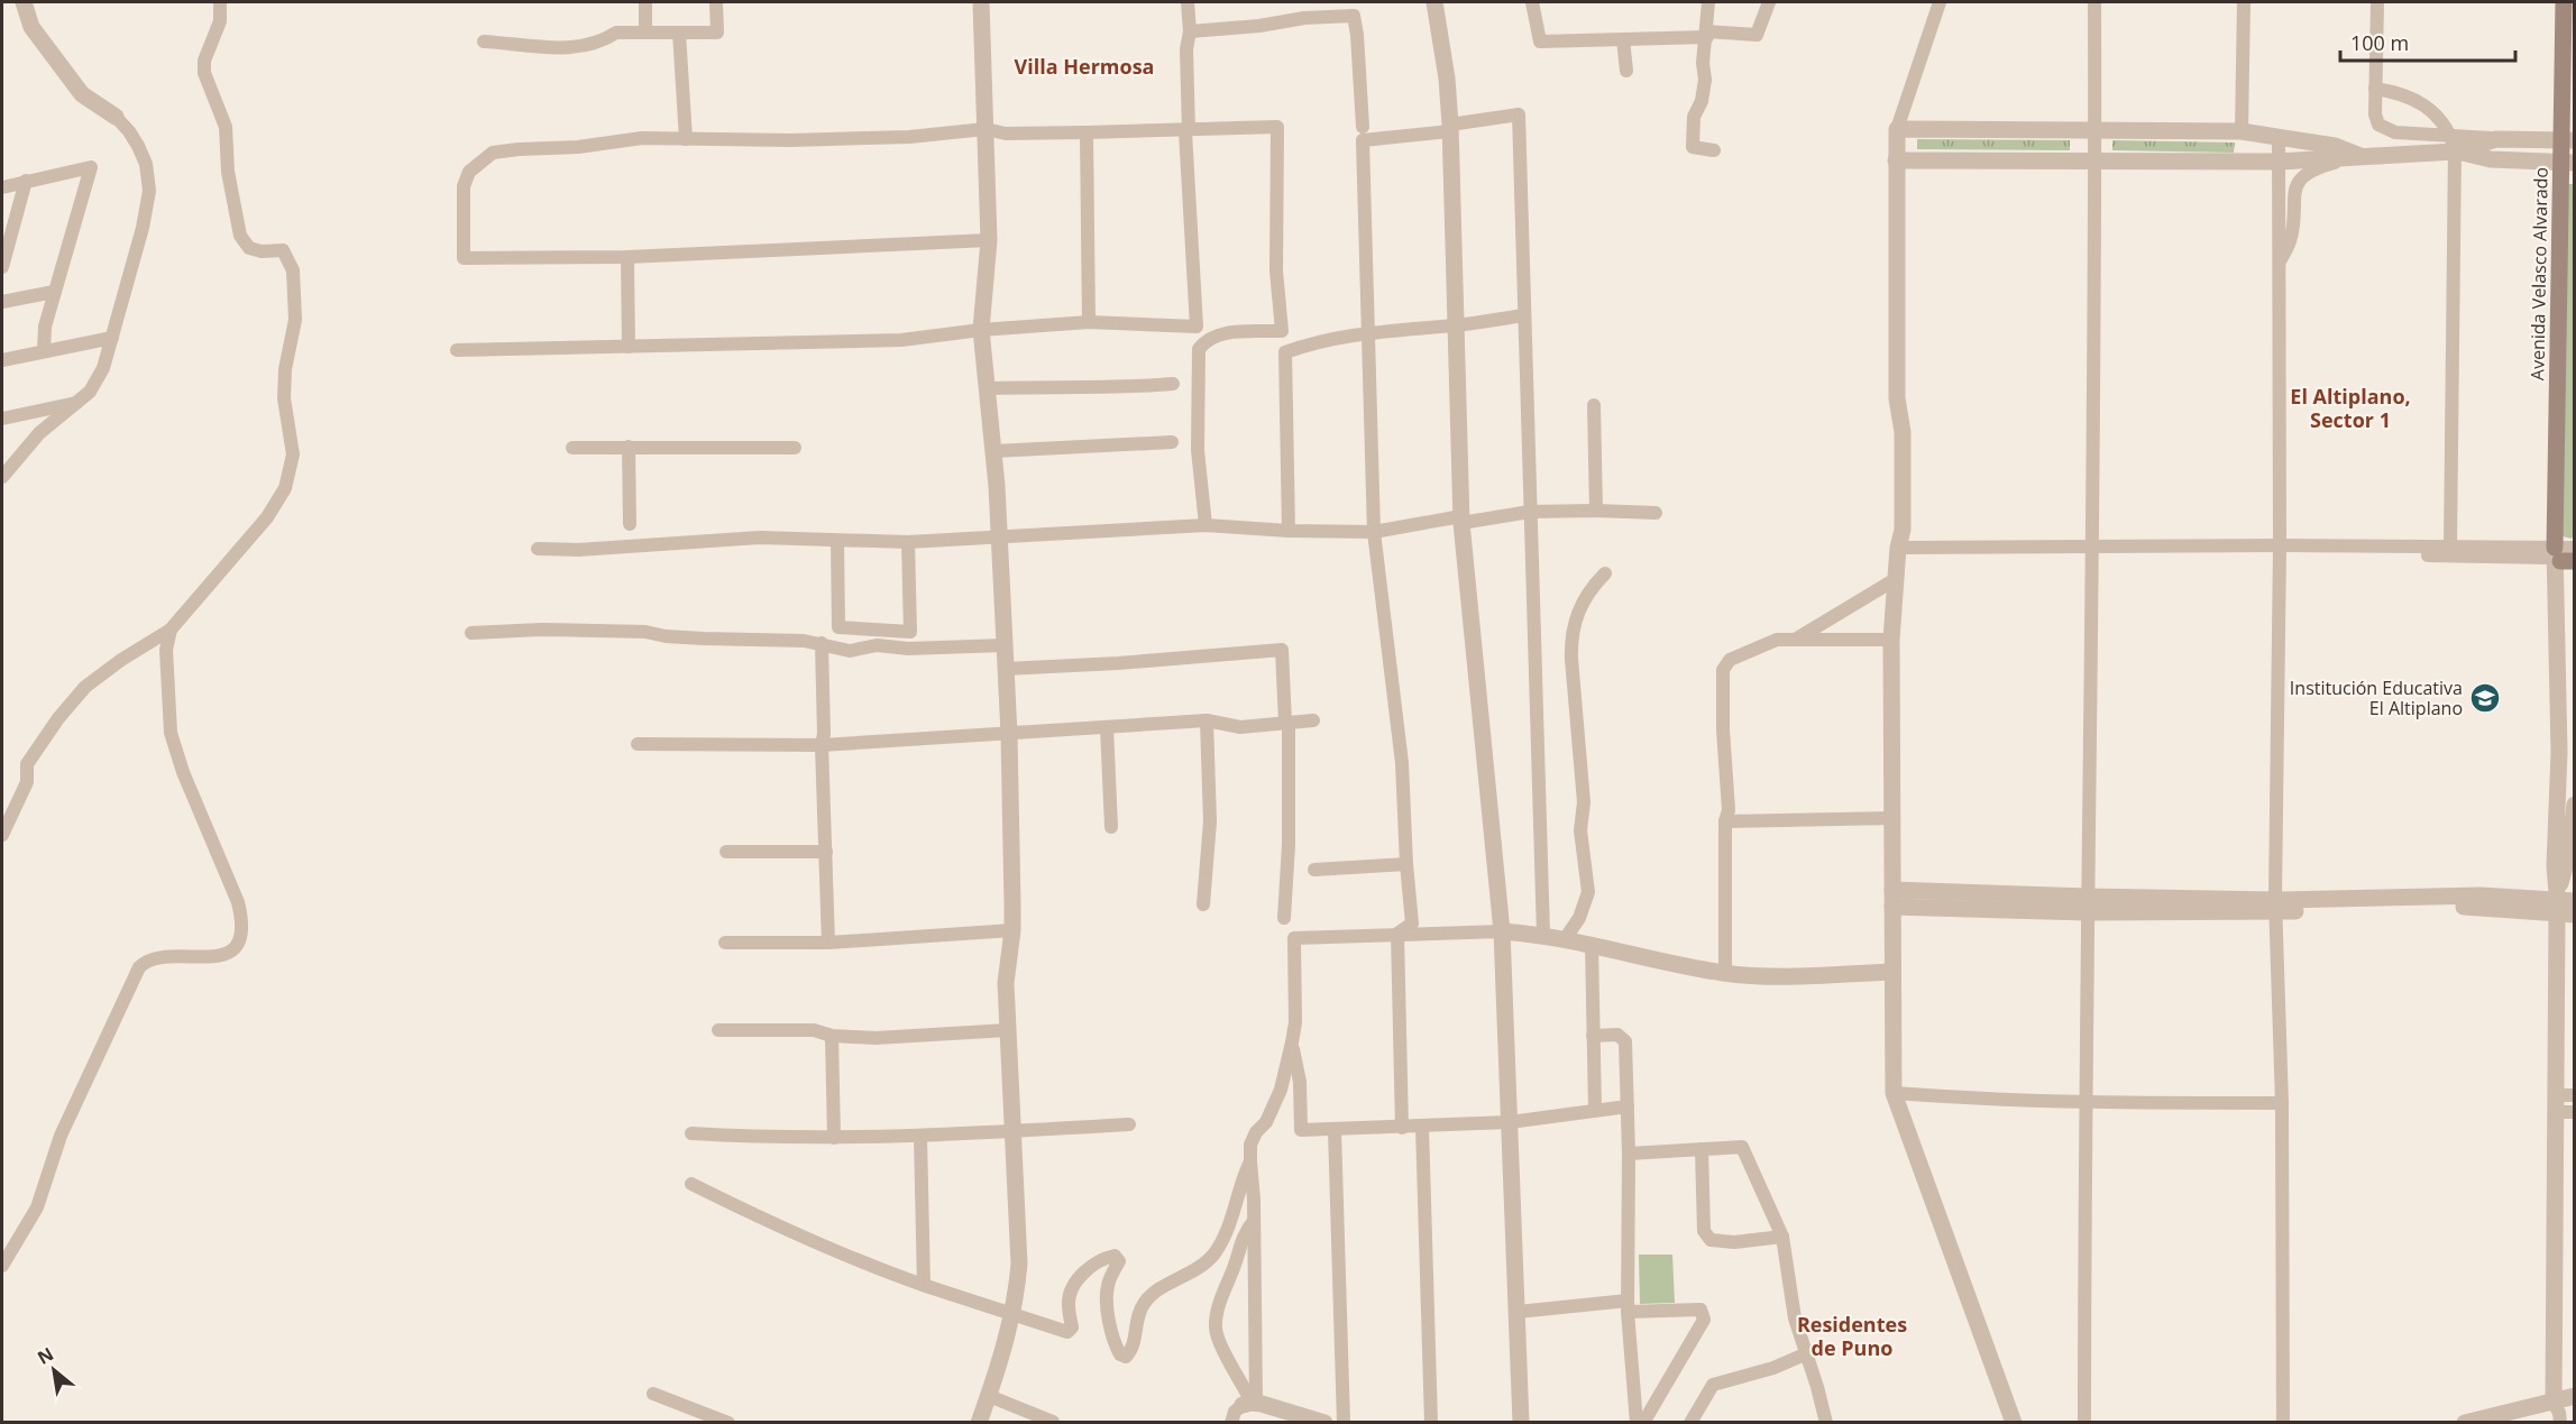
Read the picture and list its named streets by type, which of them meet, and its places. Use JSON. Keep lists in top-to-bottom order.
{
  "streets": {
    "main road": ["Avenida Velasco Alvarado"]
  },
  "districts": ["Villa Hermosa", "El Altiplano, Sector 1", "Residentes de Puno"],
  "places": {
    "school or university": ["Institución Educativa El Altiplano"]
  },
  "scale_bar": "100 m",
  "north": "top left"
}
